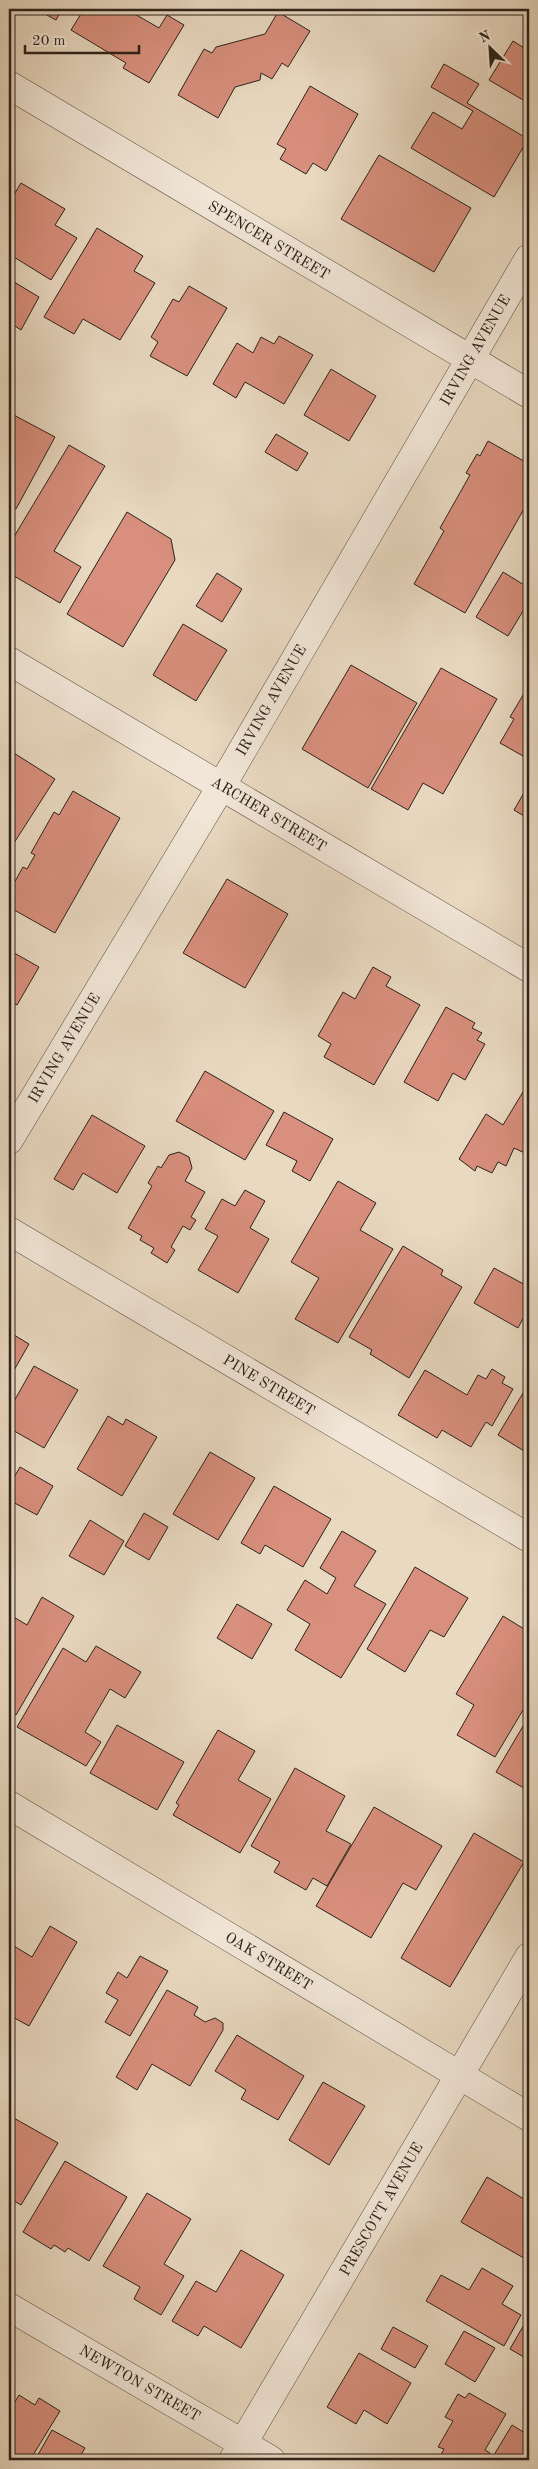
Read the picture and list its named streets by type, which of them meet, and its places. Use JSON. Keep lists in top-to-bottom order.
{
  "streets": {
    "street": [
      "SPENCER STREET",
      "IRVING AVENUE",
      "ARCHER STREET",
      "PINE STREET",
      "OAK STREET",
      "PRESCOTT AVENUE",
      "NEWTON STREET"
    ]
  },
  "crossings": [
    ["SPENCER STREET", "IRVING AVENUE"],
    ["IRVING AVENUE", "ARCHER STREET"],
    ["OAK STREET", "PRESCOTT AVENUE"],
    ["PRESCOTT AVENUE", "NEWTON STREET"]
  ],
  "scale_bar": "20 m",
  "north": "top left"
}
